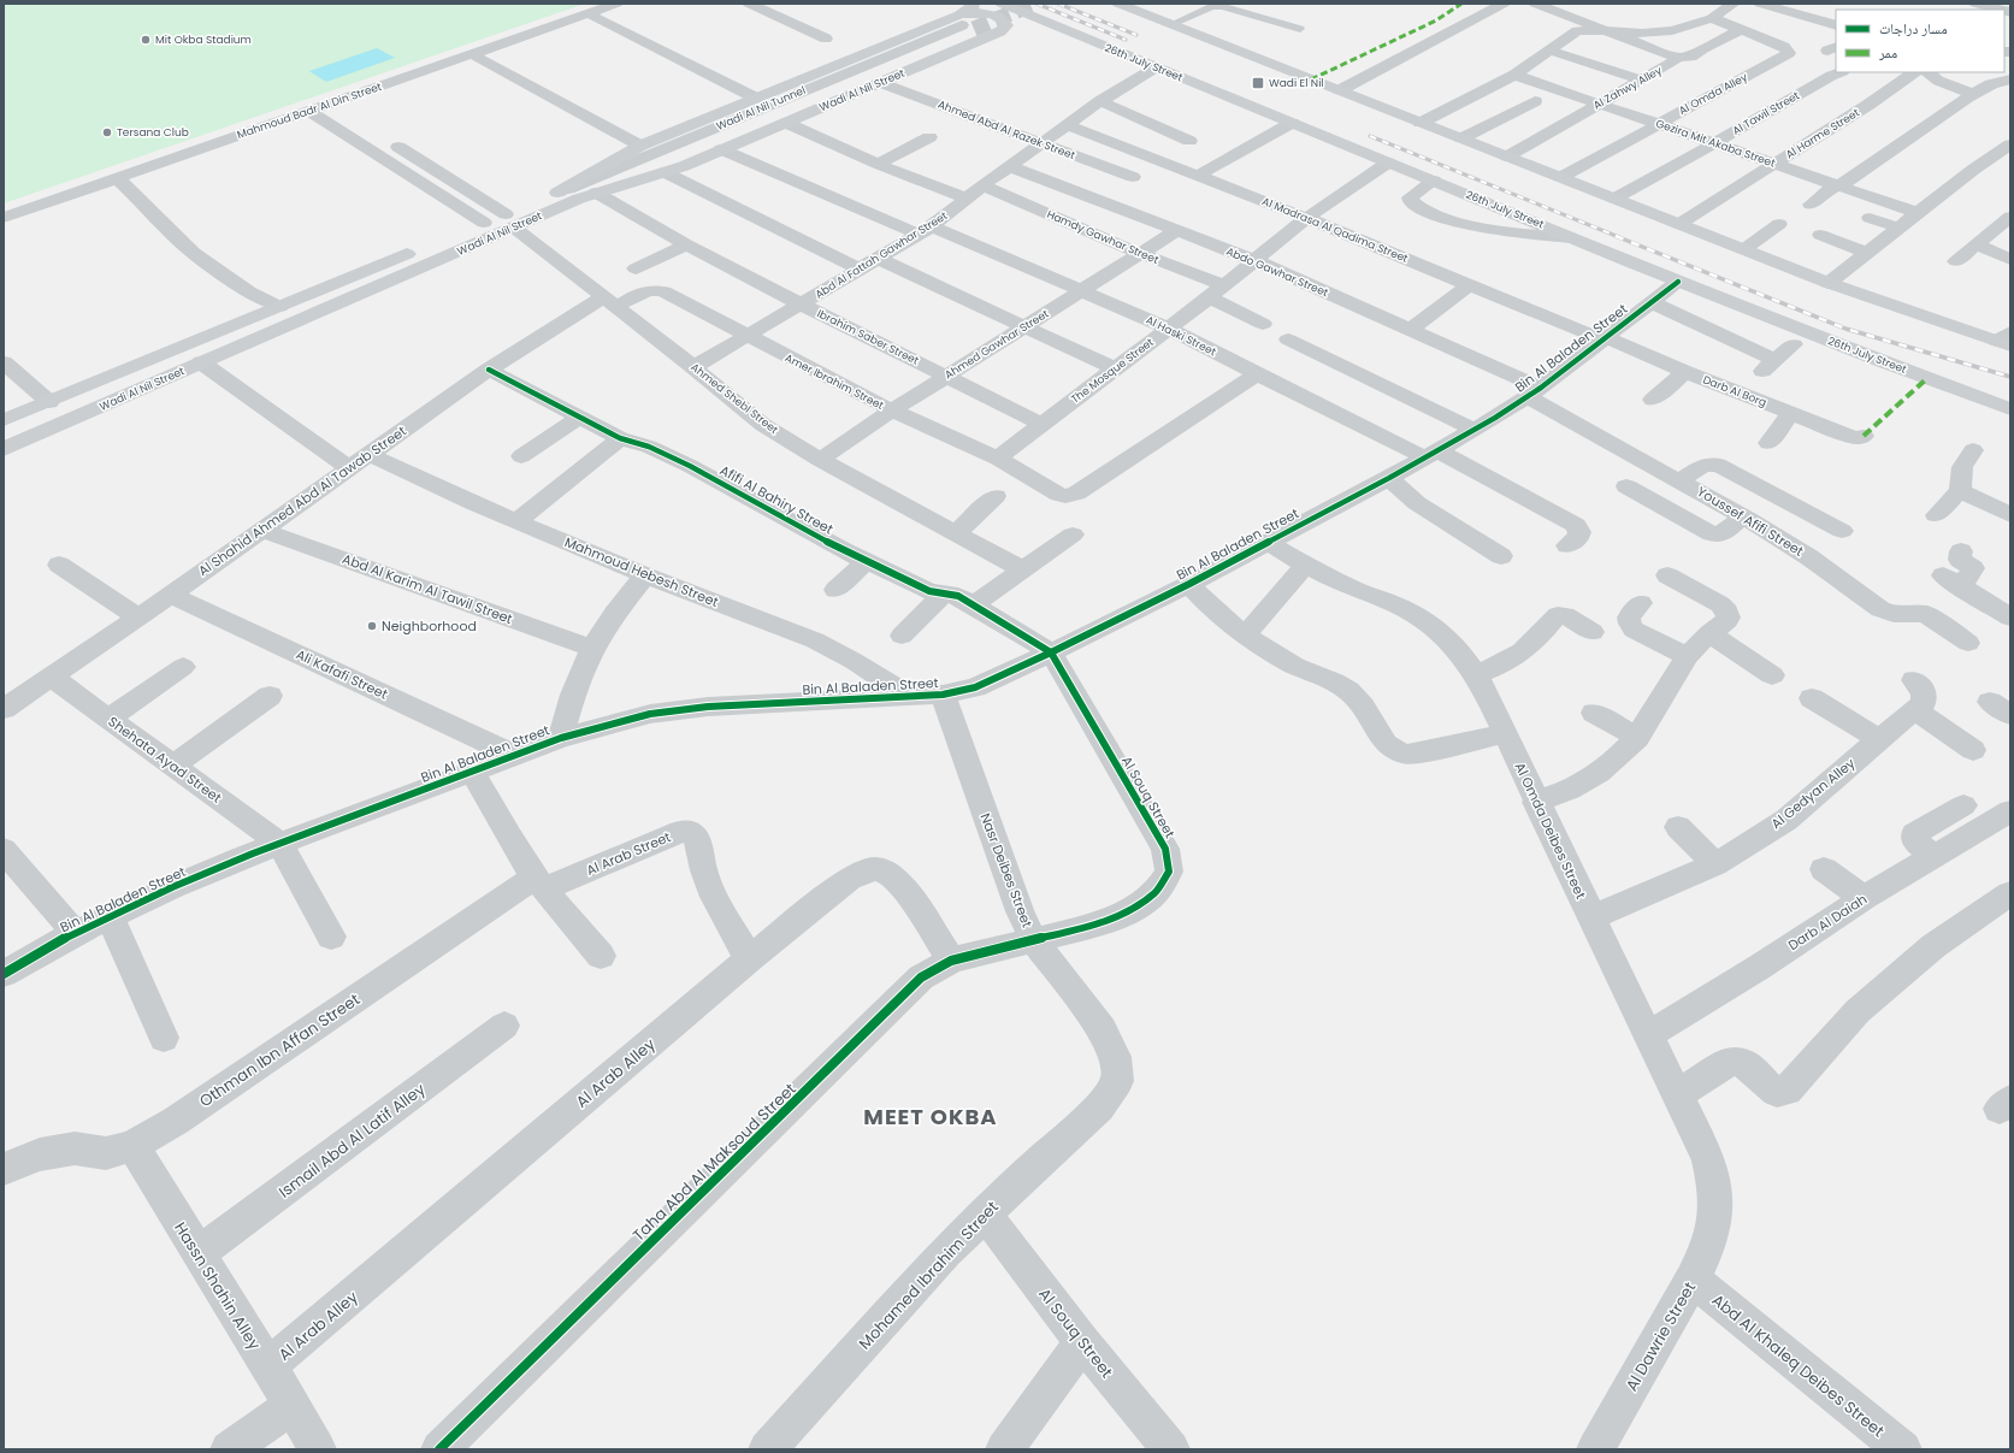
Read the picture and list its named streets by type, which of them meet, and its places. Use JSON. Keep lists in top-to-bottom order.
{
  "streets": {
    "main road": ["26th July Street", "Wadi Al Nil Street"],
    "street": [
      "Al Zahwy Alley",
      "Al Omda Alley",
      "Wadi Al Nil Tunnel",
      "Mahmoud Badr Al Din Street",
      "Al Tawil Street",
      "Ahmed Abd Al Razek Street",
      "Al Harme Street",
      "Gezira Mit Akaba Street",
      "Al Madrasa Al Qadima Street",
      "Hamdy Gawhar Street",
      "Abd Al Fattah Gawhar Street",
      "Abdo Gawhar Street",
      "Al Haski Street",
      "Ibrahim Saber Street",
      "Ahmed Gawhar Street",
      "Bin Al Baladen Street",
      "The Mosque Street",
      "Amer Ibrahim Street",
      "Darb Al Borg",
      "Ahmed Shebl Street",
      "Afifi Al Bahiry Street",
      "Al Shahid Ahmed Abd Al Tawab Street",
      "Youssef Afifi Street",
      "Mahmoud Hebesh Street",
      "Abd Al Karim Al Tawil Street",
      "Ali Kafafi Street",
      "Shehata Ayad Street",
      "Al Gedyan Alley",
      "Al Souq Street",
      "Al Omda Deibes Street",
      "Al Arab Street",
      "Nasr Deibes Street",
      "Darb Al Daiah",
      "Othman Ibn Affan Street",
      "Al Arab Alley",
      "Ismail Abd Al Latif Alley",
      "Taha Abd Al Maksoud Street",
      "Mohamed Ibrahim Street",
      "Hassn Shahin Alley",
      "Al Dawrie Street",
      "Abd Al Khaleq Deibes Street"
    ]
  },
  "crossings": [
    ["26th July Street", "Abd Al Fattah Gawhar Street"],
    ["26th July Street", "Bin Al Baladen Street"],
    ["26th July Street", "The Mosque Street"],
    ["Al Zahwy Alley", "Gezira Mit Akaba Street"],
    ["Wadi Al Nil Street", "Wadi Al Nil Tunnel"],
    ["Wadi Al Nil Street", "Ahmed Abd Al Razek Street"],
    ["Wadi Al Nil Street", "Al Haski Street"],
    ["Wadi Al Nil Street", "Ibrahim Saber Street"],
    ["Wadi Al Nil Street", "Ahmed Shebl Street"],
    ["Al Omda Alley", "Gezira Mit Akaba Street"],
    ["Wadi Al Nil Tunnel", "Ibrahim Saber Street"],
    ["Al Tawil Street", "Gezira Mit Akaba Street"],
    ["Ahmed Abd Al Razek Street", "Abd Al Fattah Gawhar Street"],
    ["Al Harme Street", "Gezira Mit Akaba Street"],
    ["Al Madrasa Al Qadima Street", "Abd Al Fattah Gawhar Street"],
    ["Al Madrasa Al Qadima Street", "Bin Al Baladen Street"],
    ["Al Madrasa Al Qadima Street", "The Mosque Street"],
    ["Al Madrasa Al Qadima Street", "Darb Al Borg"],
    ["Hamdy Gawhar Street", "Abd Al Fattah Gawhar Street"],
    ["Hamdy Gawhar Street", "Ahmed Gawhar Street"],
    ["Hamdy Gawhar Street", "The Mosque Street"],
    ["Abd Al Fattah Gawhar Street", "Abdo Gawhar Street"],
    ["Abd Al Fattah Gawhar Street", "Al Haski Street"],
    ["Abd Al Fattah Gawhar Street", "Ibrahim Saber Street"],
    ["Abd Al Fattah Gawhar Street", "Amer Ibrahim Street"],
    ["Abd Al Fattah Gawhar Street", "Ahmed Shebl Street"],
    ["Abdo Gawhar Street", "Ahmed Gawhar Street"],
    ["Abdo Gawhar Street", "Bin Al Baladen Street"],
    ["Abdo Gawhar Street", "The Mosque Street"],
    ["Abdo Gawhar Street", "Youssef Afifi Street"],
    ["Al Haski Street", "Ahmed Gawhar Street"],
    ["Al Haski Street", "Bin Al Baladen Street"],
    ["Al Haski Street", "The Mosque Street"],
    ["Al Haski Street", "Amer Ibrahim Street"],
    ["Ibrahim Saber Street", "Ahmed Gawhar Street"],
    ["Ibrahim Saber Street", "The Mosque Street"],
    ["Ahmed Gawhar Street", "Amer Ibrahim Street"],
    ["Ahmed Gawhar Street", "Ahmed Shebl Street"],
    ["Bin Al Baladen Street", "Darb Al Borg"],
    ["Bin Al Baladen Street", "Afifi Al Bahiry Street"],
    ["Bin Al Baladen Street", "Youssef Afifi Street"],
    ["Bin Al Baladen Street", "Mahmoud Hebesh Street"],
    ["Bin Al Baladen Street", "Ali Kafafi Street"],
    ["Bin Al Baladen Street", "Shehata Ayad Street"],
    ["Bin Al Baladen Street", "Al Souq Street"],
    ["Bin Al Baladen Street", "Al Omda Deibes Street"],
    ["Bin Al Baladen Street", "Nasr Deibes Street"],
    ["The Mosque Street", "Amer Ibrahim Street"],
    ["Amer Ibrahim Street", "Ahmed Shebl Street"],
    ["Amer Ibrahim Street", "Al Shahid Ahmed Abd Al Tawab Street"],
    ["Ahmed Shebl Street", "Al Shahid Ahmed Abd Al Tawab Street"],
    ["Afifi Al Bahiry Street", "Al Shahid Ahmed Abd Al Tawab Street"],
    ["Afifi Al Bahiry Street", "Al Souq Street"],
    ["Al Shahid Ahmed Abd Al Tawab Street", "Mahmoud Hebesh Street"],
    ["Al Shahid Ahmed Abd Al Tawab Street", "Abd Al Karim Al Tawil Street"],
    ["Al Shahid Ahmed Abd Al Tawab Street", "Ali Kafafi Street"],
    ["Al Shahid Ahmed Abd Al Tawab Street", "Shehata Ayad Street"],
    ["Al Gedyan Alley", "Al Omda Deibes Street"],
    ["Al Souq Street", "Nasr Deibes Street"],
    ["Al Souq Street", "Taha Abd Al Maksoud Street"],
    ["Al Souq Street", "Mohamed Ibrahim Street"],
    ["Al Omda Deibes Street", "Darb Al Daiah"],
    ["Al Omda Deibes Street", "Al Dawrie Street"],
    ["Al Arab Street", "Othman Ibn Affan Street"],
    ["Al Arab Street", "Al Arab Alley"],
    ["Nasr Deibes Street", "Taha Abd Al Maksoud Street"],
    ["Nasr Deibes Street", "Mohamed Ibrahim Street"],
    ["Othman Ibn Affan Street", "Hassn Shahin Alley"],
    ["Al Arab Alley", "Taha Abd Al Maksoud Street"],
    ["Al Arab Alley", "Hassn Shahin Alley"],
    ["Ismail Abd Al Latif Alley", "Hassn Shahin Alley"],
    ["Al Dawrie Street", "Abd Al Khaleq Deibes Street"]
  ],
  "districts": ["MEET OKBA"],
  "places": {
    "other": ["Mit Okba Stadium", "Tersana Club", "Neighborhood"],
    "transit": ["Wadi El Nil"]
  },
  "legend": ["مسار دراجات", "ممر"]
}
